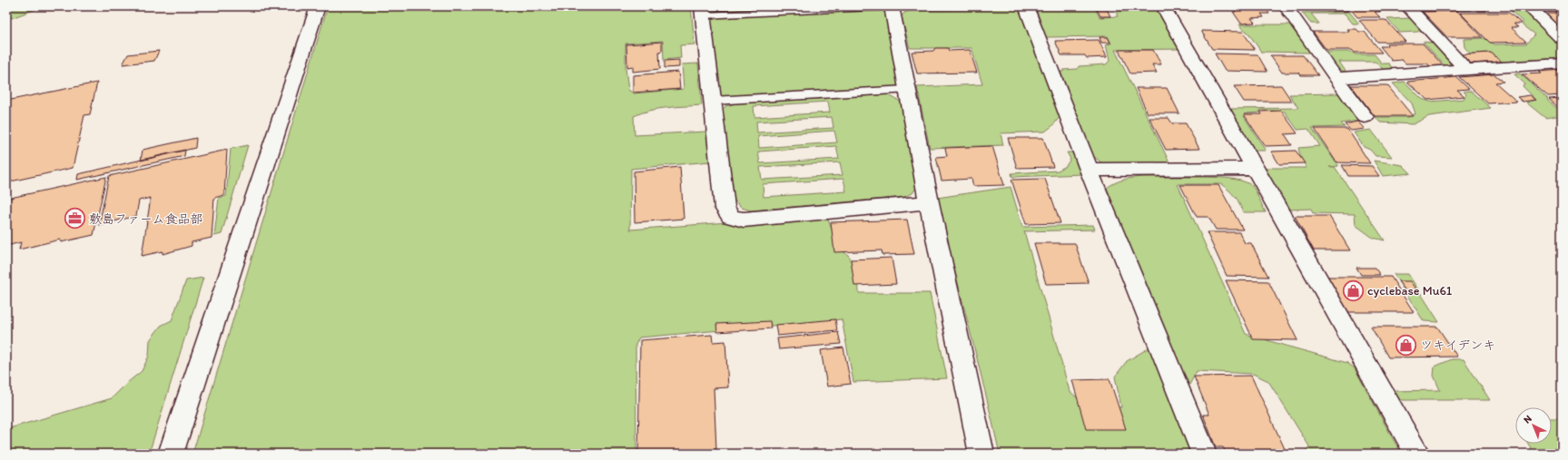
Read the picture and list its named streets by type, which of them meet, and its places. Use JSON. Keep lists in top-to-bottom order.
{
  "places": {
    "office": ["敷島ファーム食品部"],
    "shop": ["cyclebase Mu61", "ツキイデンキ"]
  },
  "north": "top left"
}
